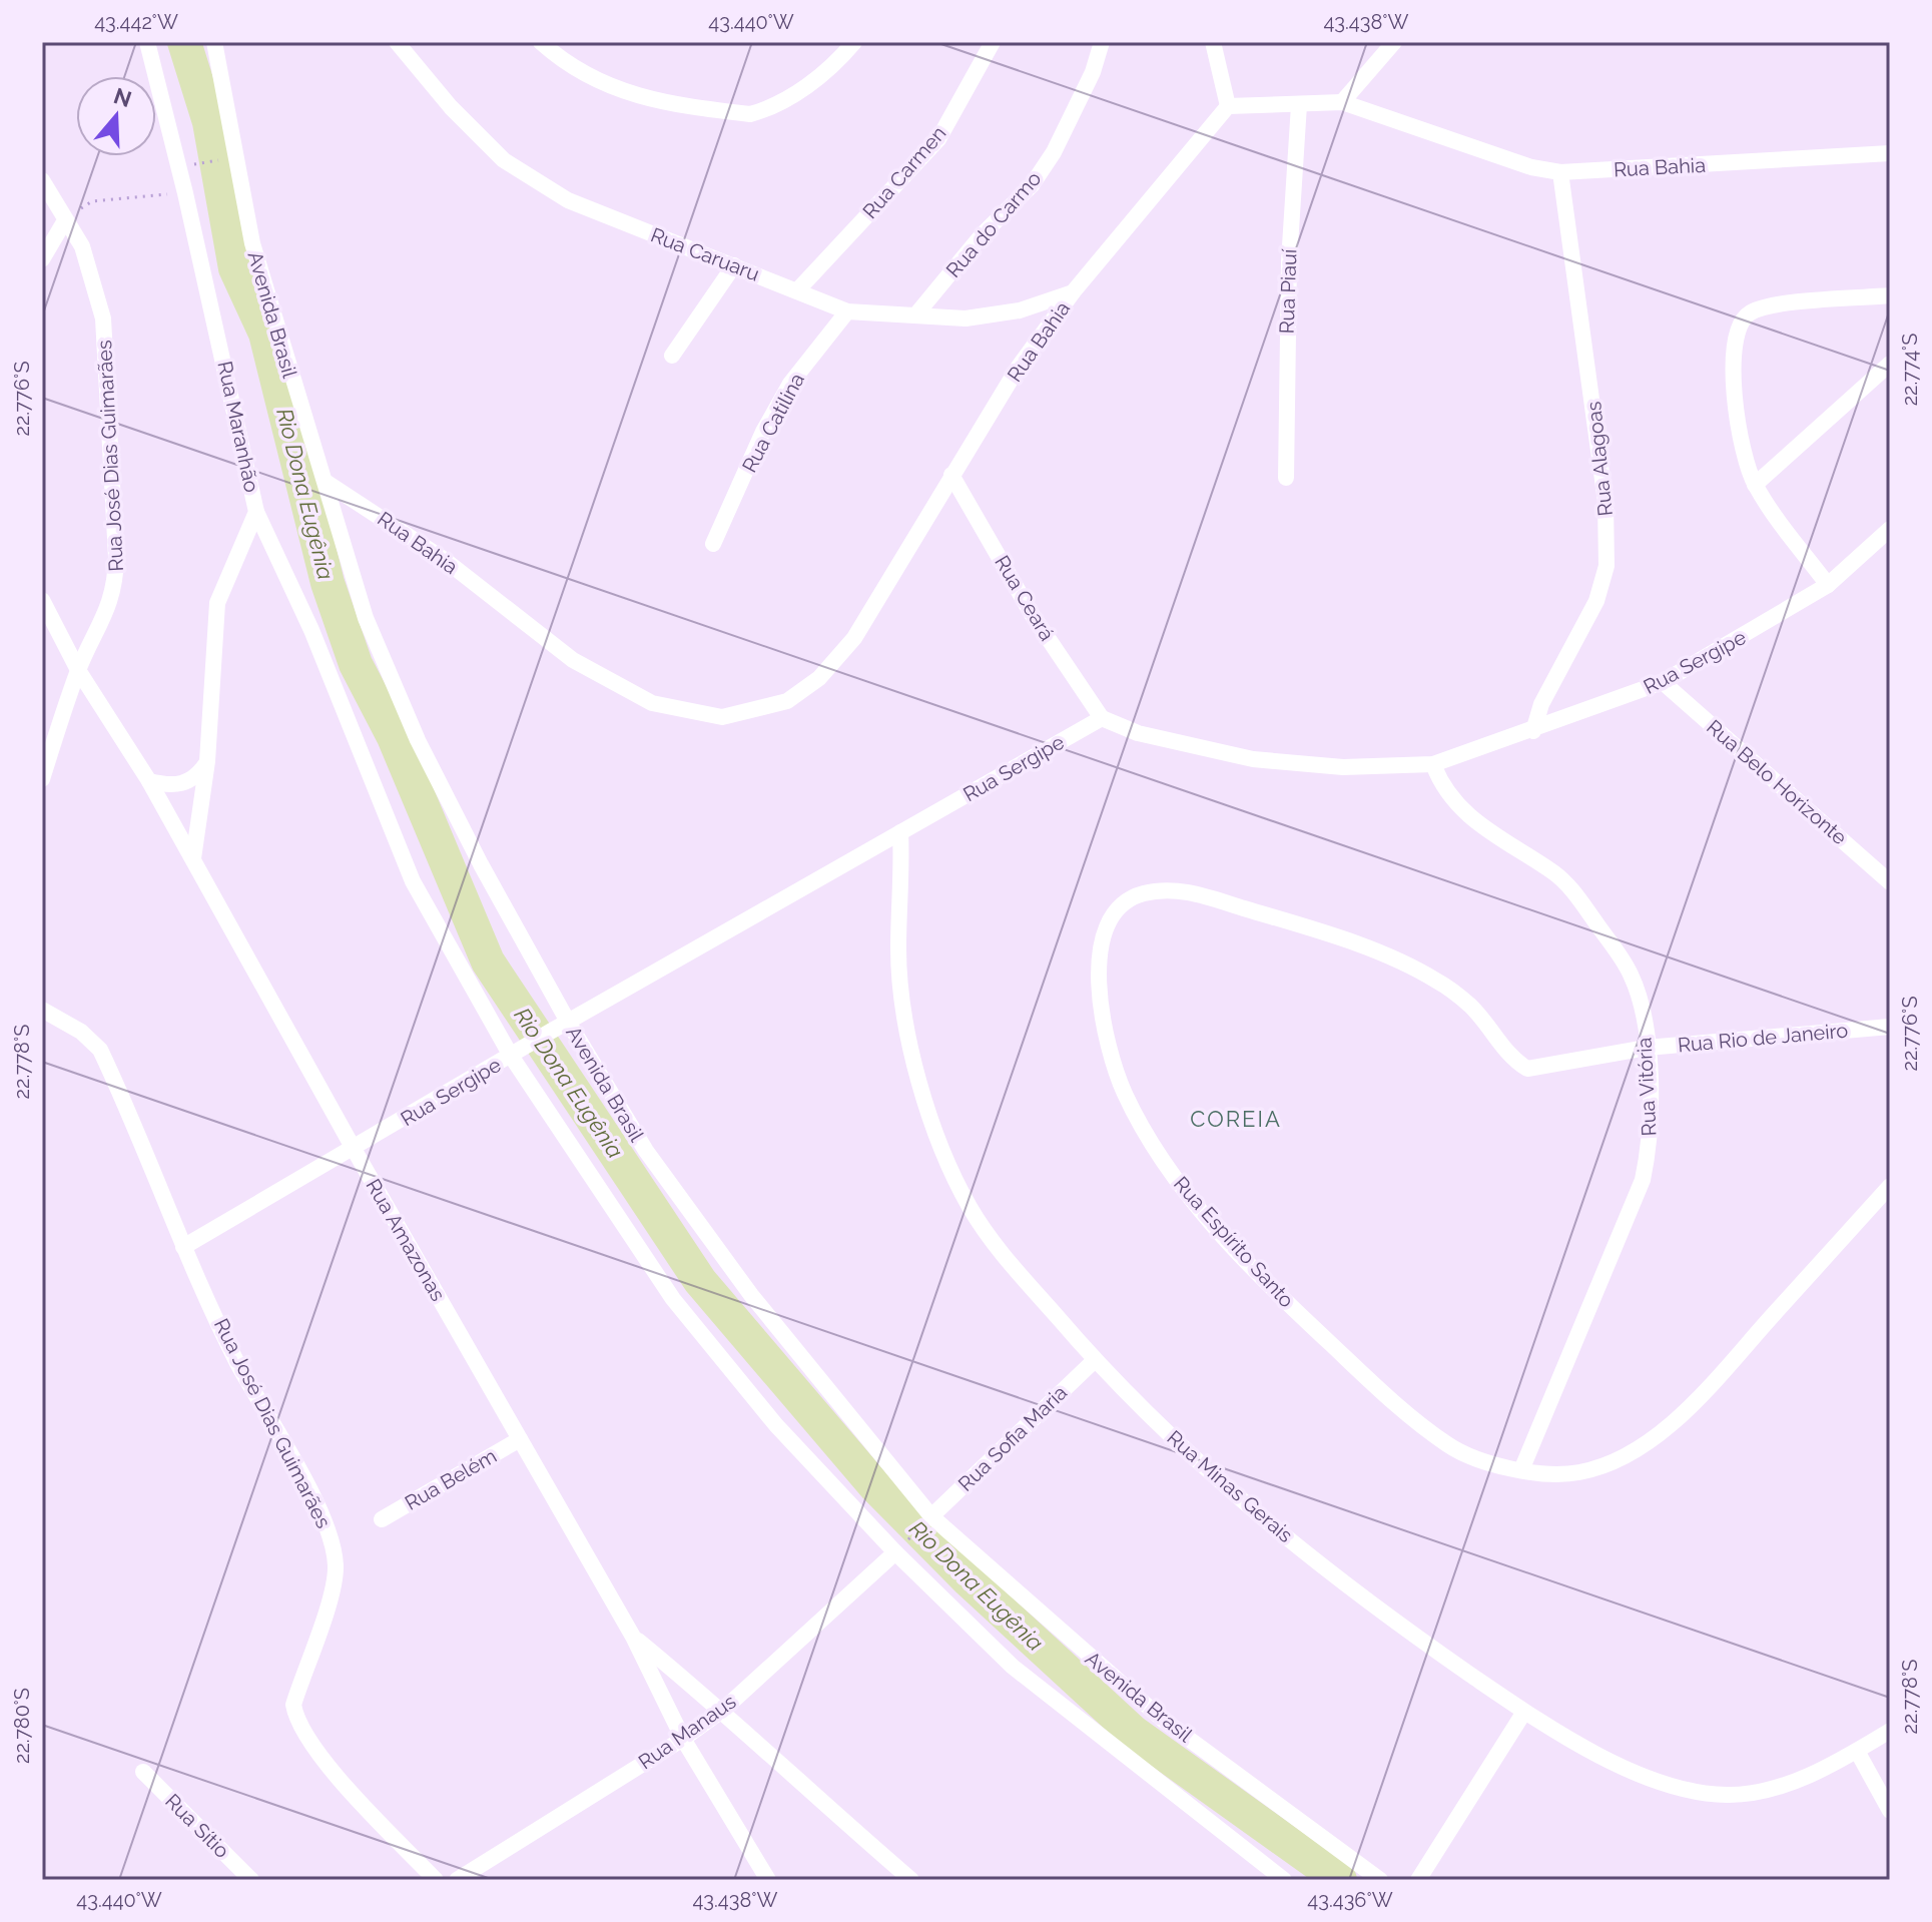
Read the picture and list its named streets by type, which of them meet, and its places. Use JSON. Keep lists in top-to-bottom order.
{
  "streets": {
    "street": [
      "Rua Bahia",
      "Rua Carmen",
      "Rua do Carmo",
      "Rua Caruaru",
      "Rua Piauí",
      "Avenida Brasil",
      "Rua Catilina",
      "Rua Maranhão",
      "Rua José Dias Guimarães",
      "Rua Alagoas",
      "Rua Ceará",
      "Rua Sergipe",
      "Rua Belo Horizonte",
      "Rua Rio de Janeiro",
      "Rua Vitória",
      "Rua Amazonas",
      "Rua Espírito Santo",
      "Rua Sofia Maria",
      "Rua Belém",
      "Rua Minas Gerais",
      "Rua Manaus",
      "Rua Sítio"
    ]
  },
  "crossings": [
    ["Rua Bahia", "Rua Caruaru"],
    ["Rua Bahia", "Rua Piauí"],
    ["Rua Bahia", "Avenida Brasil"],
    ["Rua Bahia", "Rua Alagoas"],
    ["Rua Bahia", "Rua Ceará"],
    ["Rua Carmen", "Rua Caruaru"],
    ["Rua do Carmo", "Rua Caruaru"],
    ["Rua Caruaru", "Rua Catilina"],
    ["Avenida Brasil", "Rua Sergipe"],
    ["Avenida Brasil", "Rua Sofia Maria"],
    ["Rua Maranhão", "Rua Amazonas"],
    ["Rua José Dias Guimarães", "Rua Sergipe"],
    ["Rua José Dias Guimarães", "Rua Amazonas"],
    ["Rua Alagoas", "Rua Sergipe"],
    ["Rua Ceará", "Rua Sergipe"],
    ["Rua Sergipe", "Rua Belo Horizonte"],
    ["Rua Sergipe", "Rua Vitória"],
    ["Rua Sergipe", "Rua Amazonas"],
    ["Rua Sergipe", "Rua Minas Gerais"],
    ["Rua Rio de Janeiro", "Rua Vitória"],
    ["Rua Rio de Janeiro", "Rua Espírito Santo"],
    ["Rua Vitória", "Rua Espírito Santo"],
    ["Rua Amazonas", "Rua Belém"],
    ["Rua Amazonas", "Rua Manaus"],
    ["Rua Sofia Maria", "Rua Minas Gerais"]
  ],
  "districts": ["COREIA"],
  "water": ["Rio Dona Eugênia"],
  "north": "top",
  "coordinates": [
    "43.442°W",
    "43.440°W",
    "43.438°W",
    "22.774°S",
    "22.776°S",
    "22.778°S",
    "22.780°S",
    "43.436°W"
  ]
}
